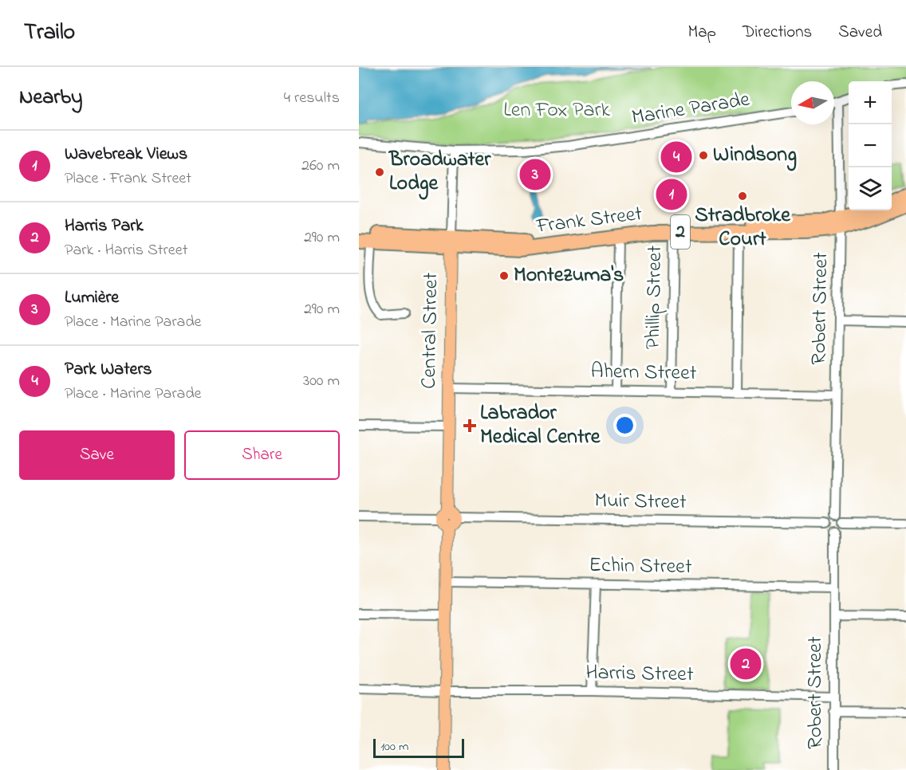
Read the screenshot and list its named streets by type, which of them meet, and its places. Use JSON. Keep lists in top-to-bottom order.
{
  "streets": {
    "highway": ["Frank Street", "2"],
    "main road": ["Central Street"],
    "street": [
      "Marine Parade",
      "Phillip Street",
      "Robert Street",
      "Ahern Street",
      "Muir Street",
      "Echin Street",
      "Harris Street"
    ]
  },
  "crossings": [
    ["Marine Parade", "Central Street"],
    ["Frank Street", "Phillip Street"],
    ["Frank Street", "Robert Street"],
    ["Frank Street", "Central Street"],
    ["Phillip Street", "Ahern Street"],
    ["Robert Street", "Ahern Street"],
    ["Robert Street", "Muir Street"],
    ["Robert Street", "Echin Street"],
    ["Robert Street", "Harris Street"],
    ["Central Street", "Ahern Street"],
    ["Central Street", "Muir Street"],
    ["Central Street", "Echin Street"],
    ["Central Street", "Harris Street"]
  ],
  "parks": ["Len Fox Park"],
  "places": {
    "other": [
      "Windsong",
      "Broadwater Lodge",
      "Stradbroke Court",
      "Montezuma's"
    ],
    "health": ["Labrador Medical Centre"]
  },
  "scale_bar": "100 m",
  "north": "left",
  "page": {
    "header": "Trailo",
    "nav": ["Map", "Directions", "Saved"],
    "heading": ["Nearby", "4 results"],
    "map_buttons": ["+", "−"],
    "list": [
      {
        "mark": "1",
        "name": "Wavebreak Views",
        "note": "Place · Frank Street",
        "value": "260 m"
      },
      {
        "mark": "2",
        "name": "Harris Park",
        "note": "Park · Harris Street",
        "value": "290 m"
      },
      {
        "mark": "3",
        "name": "Lumière",
        "note": "Place · Marine Parade",
        "value": "290 m"
      },
      {
        "mark": "4",
        "name": "Park Waters",
        "note": "Place · Marine Parade",
        "value": "300 m"
      }
    ],
    "pins": [
      "4",
      "3",
      "1",
      "2"
    ],
    "buttons": ["Save", "Share"],
    "scale": "100 m"
  }
}
